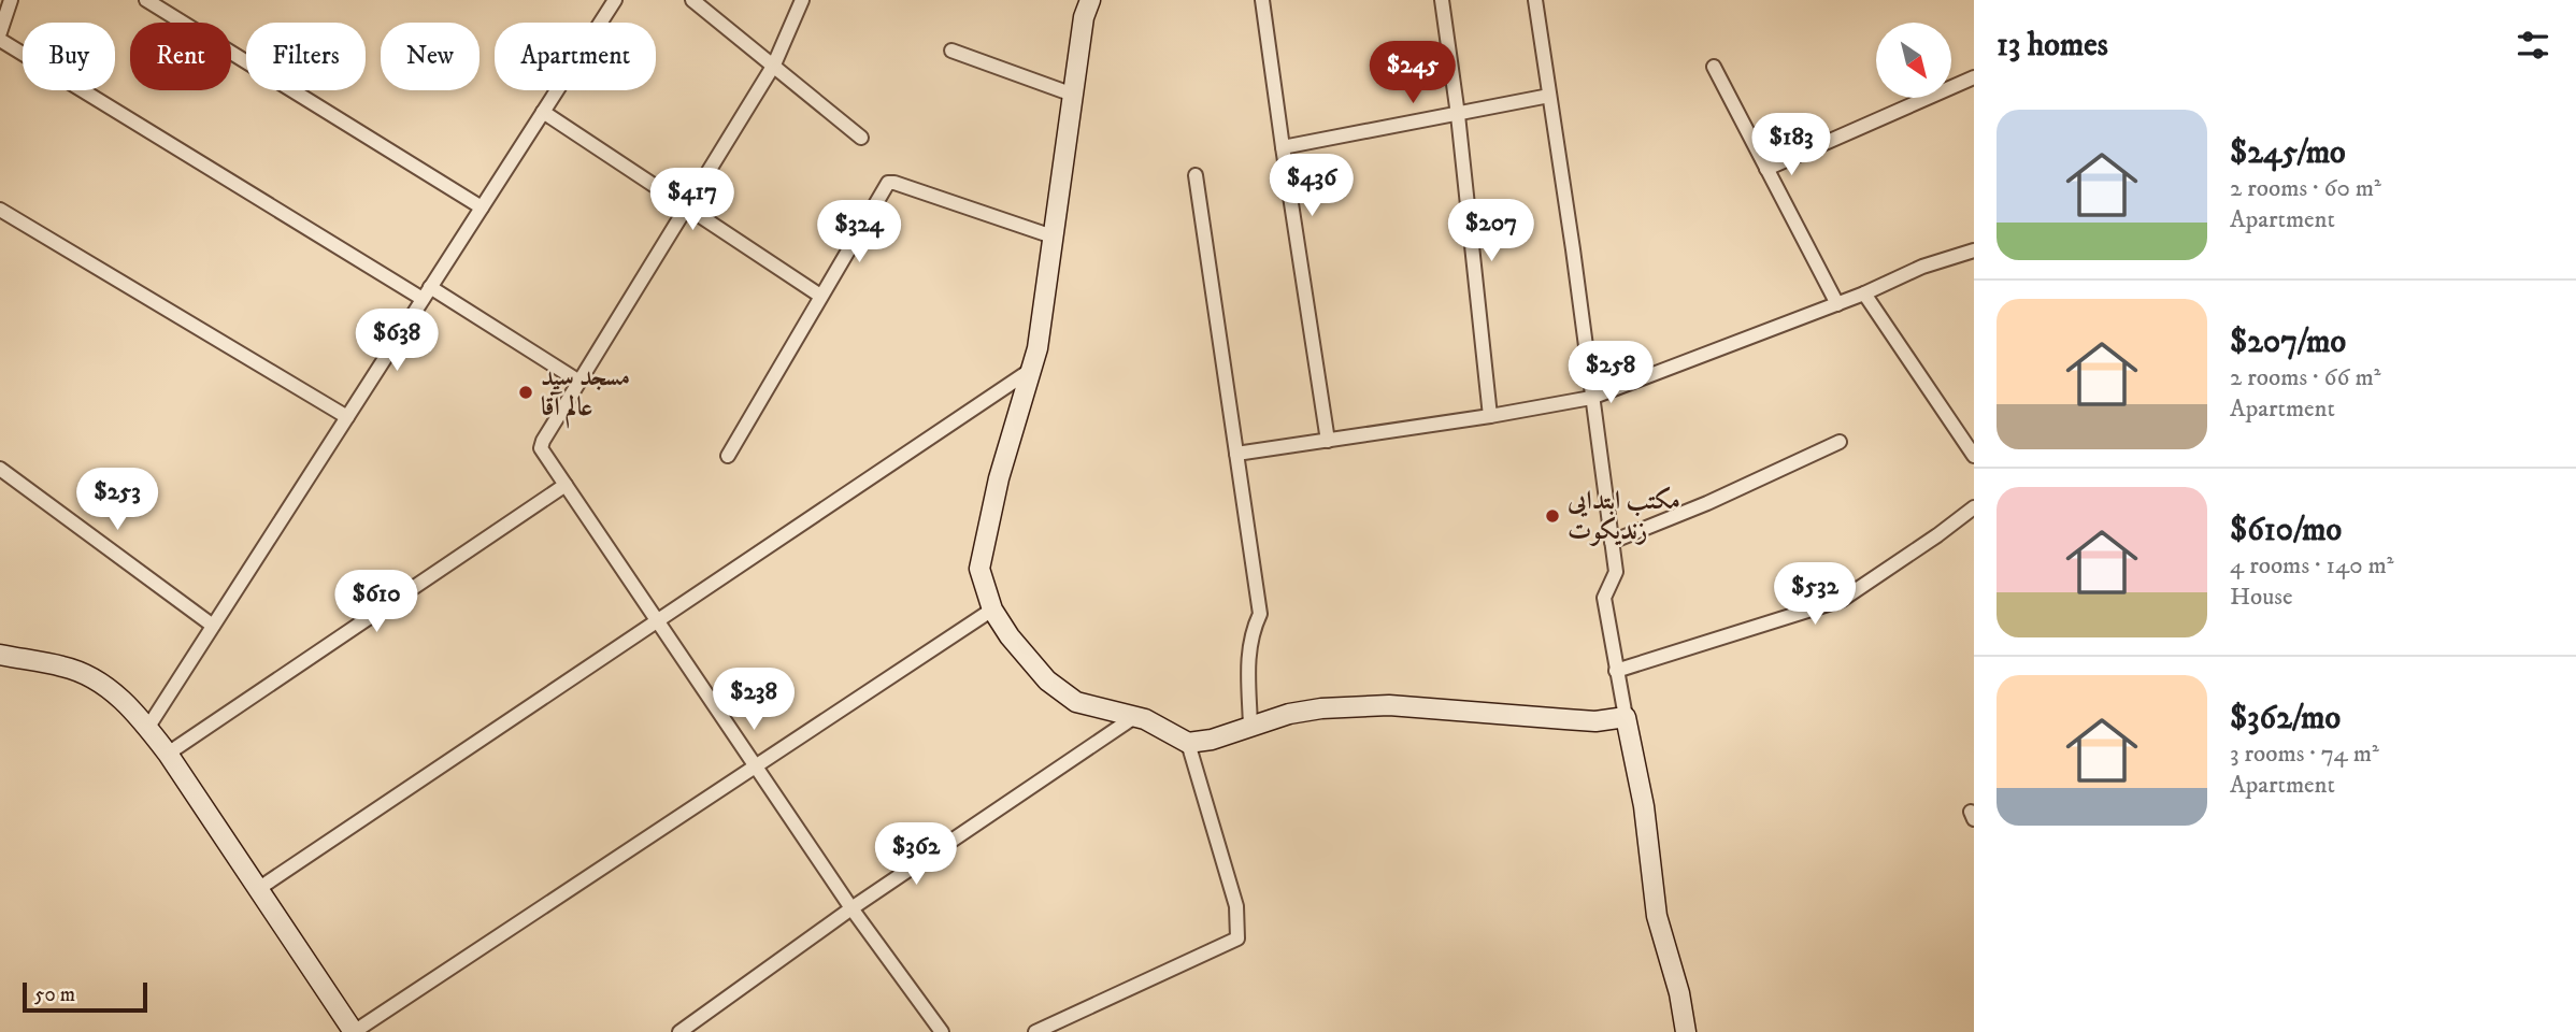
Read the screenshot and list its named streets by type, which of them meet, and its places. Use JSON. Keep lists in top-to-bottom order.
{
  "places": ["مسجد سید عالم آقا", "مکتب ابتدایی زندیکوت"],
  "scale_bar": "50 m",
  "north": "bottom right",
  "page": {
    "heading": "13 homes",
    "chip": [
      "Buy",
      "Rent",
      "Filters",
      "New",
      "Apartment"
    ],
    "price": [
      "$245",
      "$183",
      "$436",
      "$417",
      "$207",
      "$324",
      "$638",
      "$258",
      "$253",
      "$532",
      "$610",
      "$238",
      "$362"
    ],
    "list": [
      {
        "name": "$245/mo",
        "note": "2 rooms · 60 m² · Apartment"
      },
      {
        "name": "$207/mo",
        "note": "2 rooms · 66 m² · Apartment"
      },
      {
        "name": "$610/mo",
        "note": "4 rooms · 140 m² · House"
      },
      {
        "name": "$362/mo",
        "note": "3 rooms · 74 m² · Apartment"
      }
    ],
    "scale": "50 m"
  }
}
